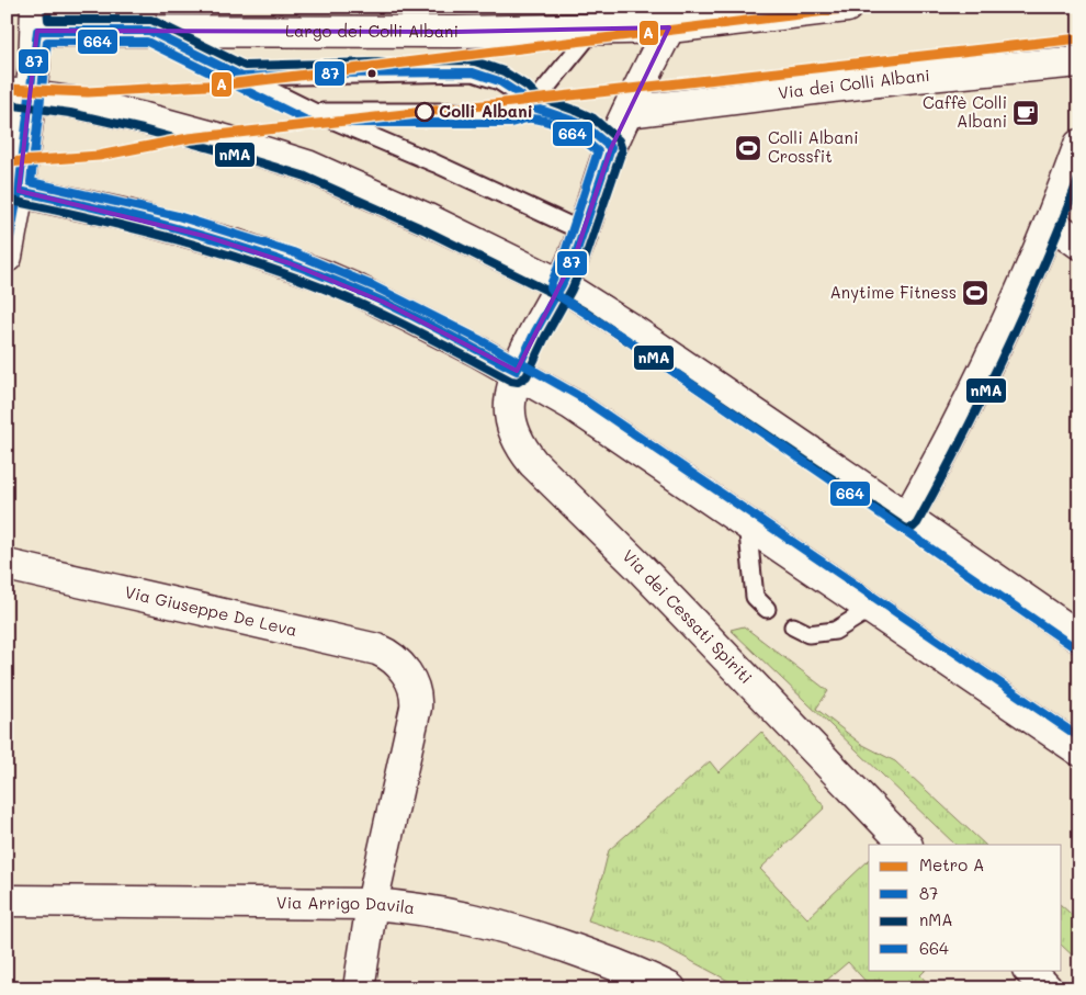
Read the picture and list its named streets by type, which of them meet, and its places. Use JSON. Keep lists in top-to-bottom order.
{
  "streets": {
    "street": [
      "Largo dei Colli Albani",
      "Via dei Colli Albani",
      "Via Giuseppe De Leva",
      "Via dei Cessati Spiriti",
      "Via Arrigo Davila"
    ]
  },
  "crossings": [
    ["Via Giuseppe De Leva", "Via Arrigo Davila"]
  ],
  "places": {
    "other": ["Colli Albani"],
    "cafe": ["Caffè Colli Albani"],
    "sports": ["Colli Albani Crossfit", "Anytime Fitness"]
  },
  "lines": [
    "metro line A",
    "transit line nMA",
    "transit line 87",
    "transit line 664"
  ],
  "legend": [
    "Metro A",
    "87",
    "nMA",
    "664"
  ]
}
